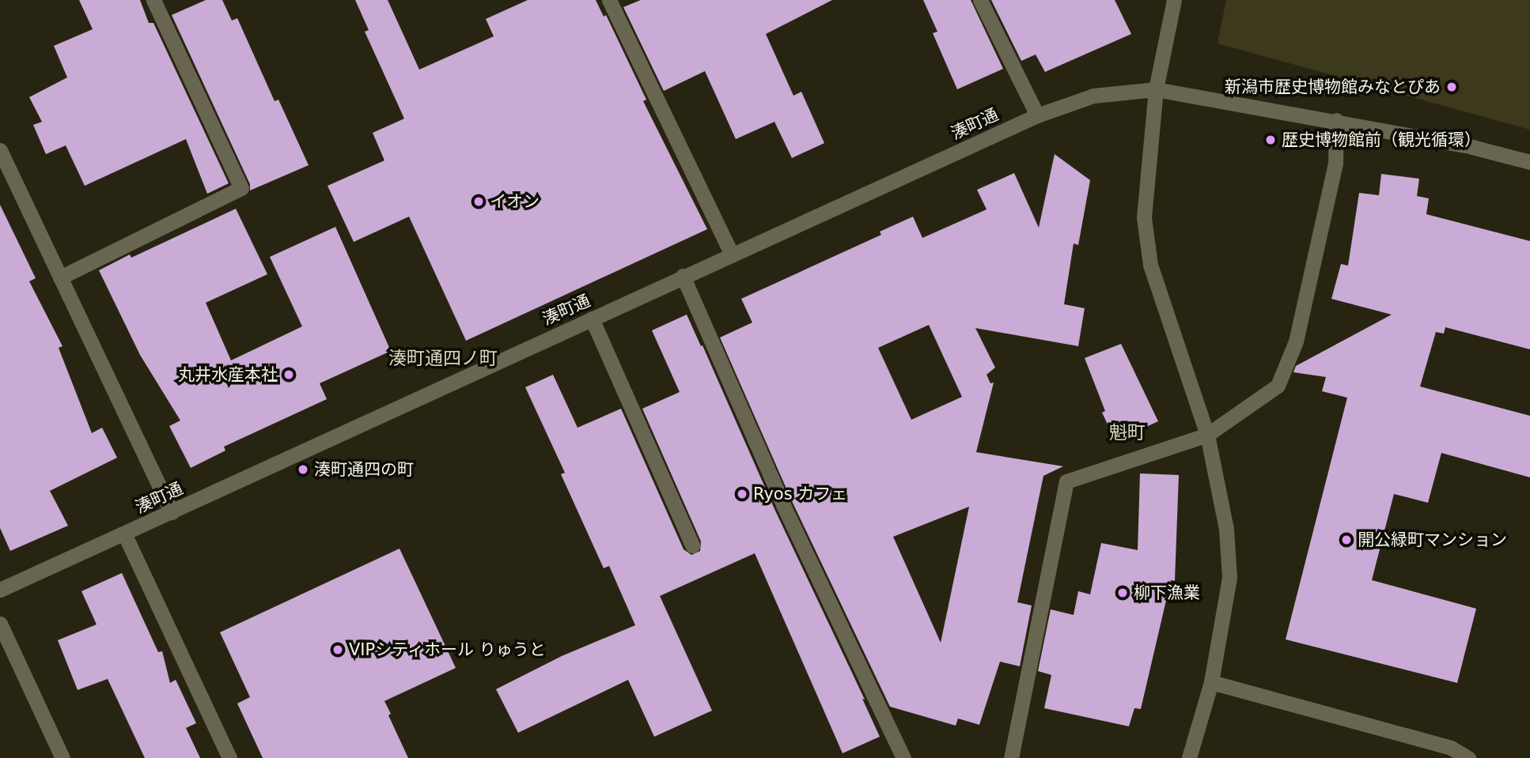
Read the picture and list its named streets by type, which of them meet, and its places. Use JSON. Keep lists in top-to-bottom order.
{
  "streets": {
    "street": ["湊町通"]
  },
  "districts": ["湊町通四ノ町", "魁町"],
  "places": [
    "新潟市歴史博物館みなとぴあ",
    "歴史博物館前（観光循環）",
    "イオン",
    "丸井水産本社",
    "湊町通四の町",
    "Ryos カフェ",
    "開公緑町マンション",
    "柳下漁業",
    "VIPシティホール りゅうと"
  ]
}
